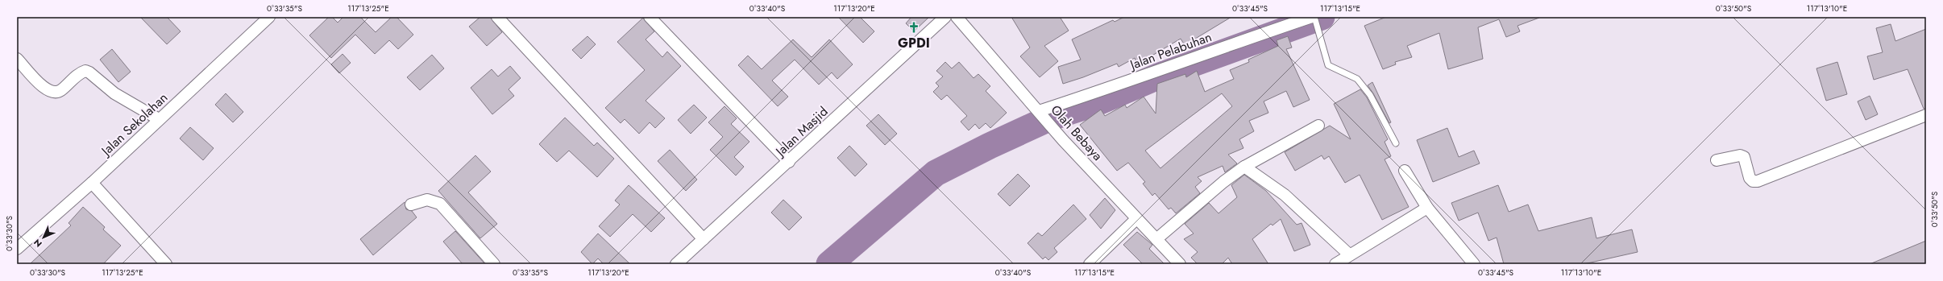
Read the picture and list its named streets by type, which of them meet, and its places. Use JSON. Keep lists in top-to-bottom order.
{
  "streets": {
    "street": [
      "Jalan Pelabuhan",
      "Jalan Sekolahan",
      "Jalan Masjid",
      "Olah Bebaya"
    ]
  },
  "crossings": [
    ["Jalan Pelabuhan", "Olah Bebaya"]
  ],
  "places": {
    "church": ["GPDI"]
  },
  "north": "bottom left",
  "coordinates": [
    "0°33'35\"S",
    "117°13'25\"E",
    "0°33'40\"S",
    "117°13'20\"E",
    "0°33'45\"S",
    "117°13'15\"E",
    "0°33'50\"S",
    "117°13'10\"E",
    "0°33'30\"S"
  ]
}
